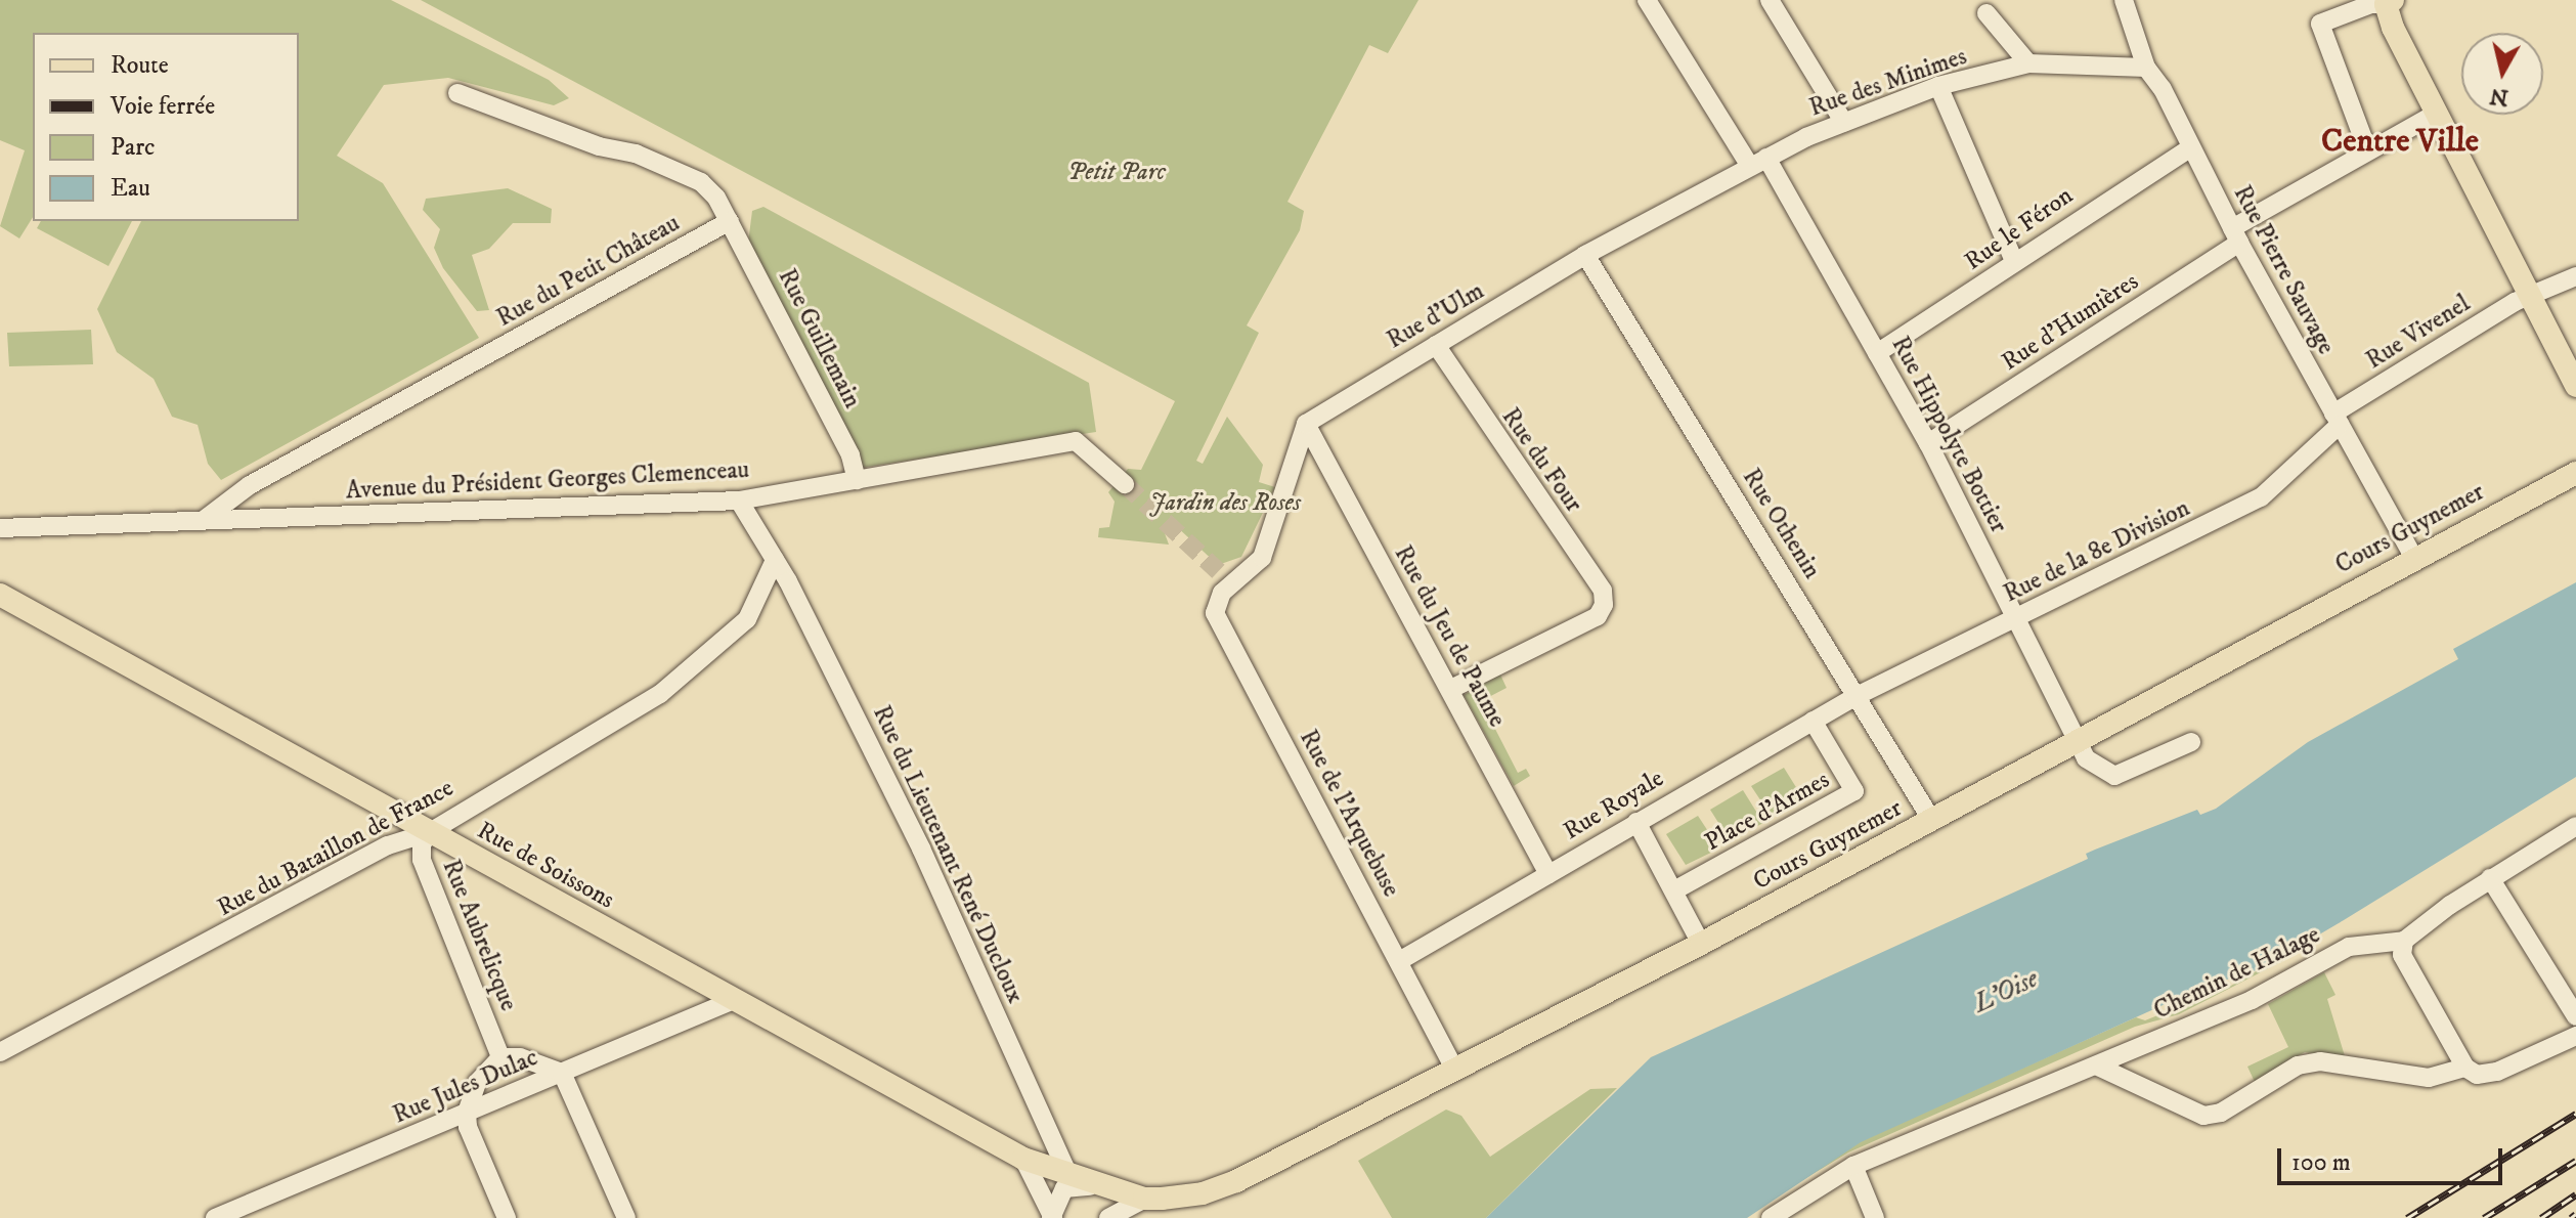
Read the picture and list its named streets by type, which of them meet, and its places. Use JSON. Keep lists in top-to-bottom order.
{
  "streets": {
    "main road": ["Cours Guynemer", "Rue de Soissons"],
    "street": [
      "Rue des Minimes",
      "Rue le Féron",
      "Rue Pierre Sauvage",
      "Rue du Petit Château",
      "Rue d'Ulm",
      "Rue d'Humières",
      "Rue Vivenel",
      "Rue Guillemain",
      "Rue Hippolyte Bottier",
      "Rue du Four",
      "Avenue du Président Georges Clemenceau",
      "Rue Othenin",
      "Rue de la 8e Division",
      "Rue du Jeu de Paume",
      "Rue Royale",
      "Place d'Armes",
      "Rue de l'Arquebuse",
      "Rue du Bataillon de France",
      "Rue du Lieutenant René Ducloux",
      "Rue Aubrelicque",
      "Chemin de Halage",
      "Rue Jules Dulac"
    ]
  },
  "crossings": [
    ["Rue des Minimes", "Rue Pierre Sauvage"],
    ["Rue des Minimes", "Rue d'Ulm"],
    ["Rue des Minimes", "Rue Hippolyte Bottier"],
    ["Rue le Féron", "Rue Pierre Sauvage"],
    ["Rue le Féron", "Rue Hippolyte Bottier"],
    ["Rue Pierre Sauvage", "Rue d'Humières"],
    ["Rue Pierre Sauvage", "Rue Vivenel"],
    ["Rue Pierre Sauvage", "Cours Guynemer"],
    ["Rue Pierre Sauvage", "Rue de la 8e Division"],
    ["Rue du Petit Château", "Rue Guillemain"],
    ["Rue du Petit Château", "Avenue du Président Georges Clemenceau"],
    ["Rue d'Ulm", "Rue Hippolyte Bottier"],
    ["Rue d'Ulm", "Rue du Four"],
    ["Rue d'Ulm", "Rue Othenin"],
    ["Rue d'Ulm", "Rue du Jeu de Paume"],
    ["Rue d'Ulm", "Rue de l'Arquebuse"],
    ["Rue d'Humières", "Rue Hippolyte Bottier"],
    ["Rue Vivenel", "Rue de la 8e Division"],
    ["Rue Guillemain", "Avenue du Président Georges Clemenceau"],
    ["Rue Hippolyte Bottier", "Cours Guynemer"],
    ["Rue Hippolyte Bottier", "Rue de la 8e Division"],
    ["Rue du Four", "Rue du Jeu de Paume"],
    ["Avenue du Président Georges Clemenceau", "Rue du Lieutenant René Ducloux"],
    ["Rue Othenin", "Cours Guynemer"],
    ["Rue Othenin", "Rue de la 8e Division"],
    ["Rue Othenin", "Rue Royale"],
    ["Cours Guynemer", "Rue de l'Arquebuse"],
    ["Cours Guynemer", "Rue du Lieutenant René Ducloux"],
    ["Cours Guynemer", "Rue de Soissons"],
    ["Rue de la 8e Division", "Rue Royale"],
    ["Rue du Jeu de Paume", "Rue Royale"],
    ["Rue du Jeu de Paume", "Rue de l'Arquebuse"],
    ["Rue Royale", "Place d'Armes"],
    ["Rue Royale", "Rue de l'Arquebuse"],
    ["Rue du Bataillon de France", "Rue du Lieutenant René Ducloux"],
    ["Rue du Bataillon de France", "Rue de Soissons"],
    ["Rue du Bataillon de France", "Rue Aubrelicque"],
    ["Rue du Lieutenant René Ducloux", "Rue de Soissons"],
    ["Rue de Soissons", "Rue Aubrelicque"],
    ["Rue de Soissons", "Rue Jules Dulac"]
  ],
  "districts": ["Centre Ville"],
  "water": ["L'Oise"],
  "parks": ["Petit Parc", "Jardin des Roses"],
  "legend": [
    "Route",
    "Voie ferrée",
    "Parc",
    "Eau"
  ],
  "scale_bar": "100 m",
  "north": "bottom"
}
